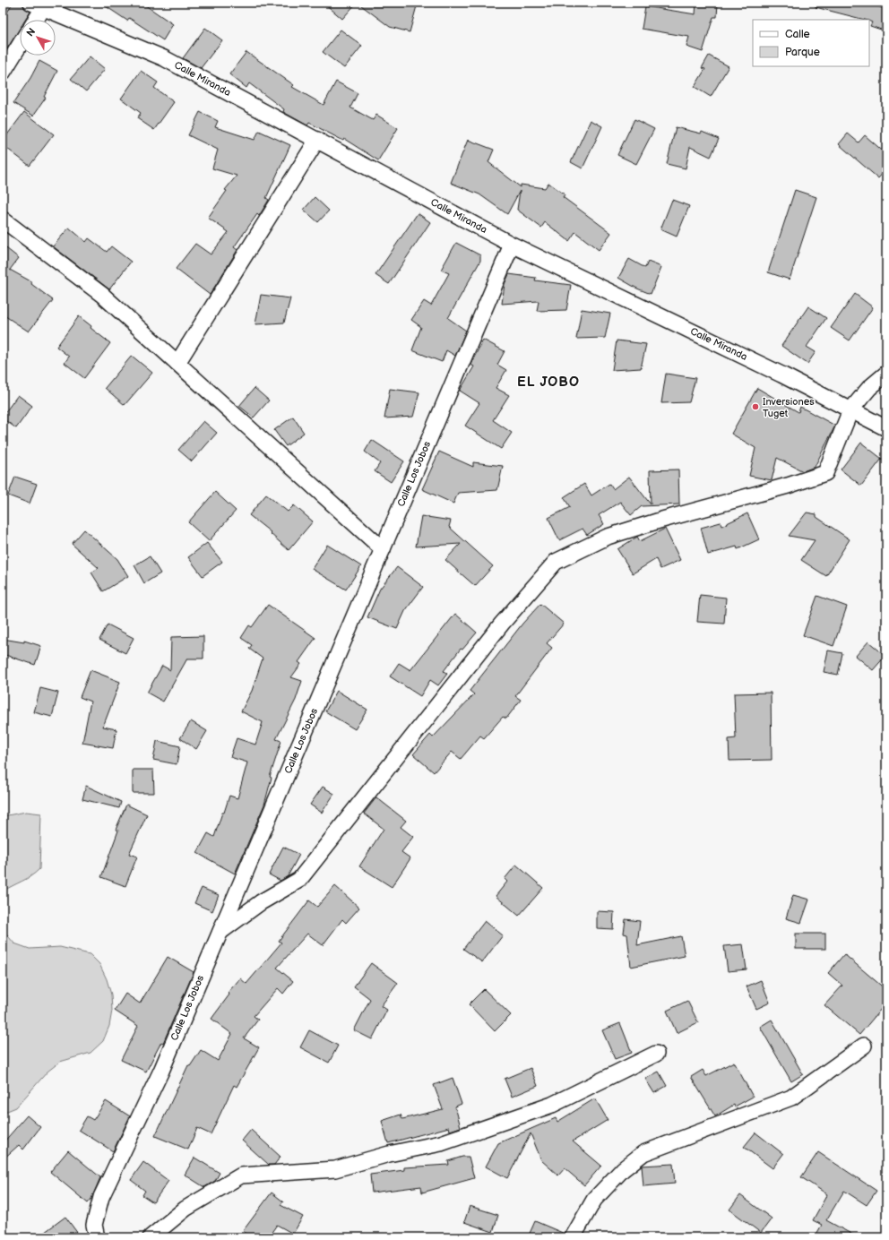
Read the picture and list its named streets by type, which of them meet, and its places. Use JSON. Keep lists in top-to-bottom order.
{
  "streets": {
    "street": ["Calle Miranda", "Calle Los Jobos"]
  },
  "crossings": [
    ["Calle Miranda", "Calle Los Jobos"]
  ],
  "districts": ["EL JOBO"],
  "places": ["Inversiones Tuget"],
  "legend": ["Calle", "Parque"],
  "north": "top left"
}
